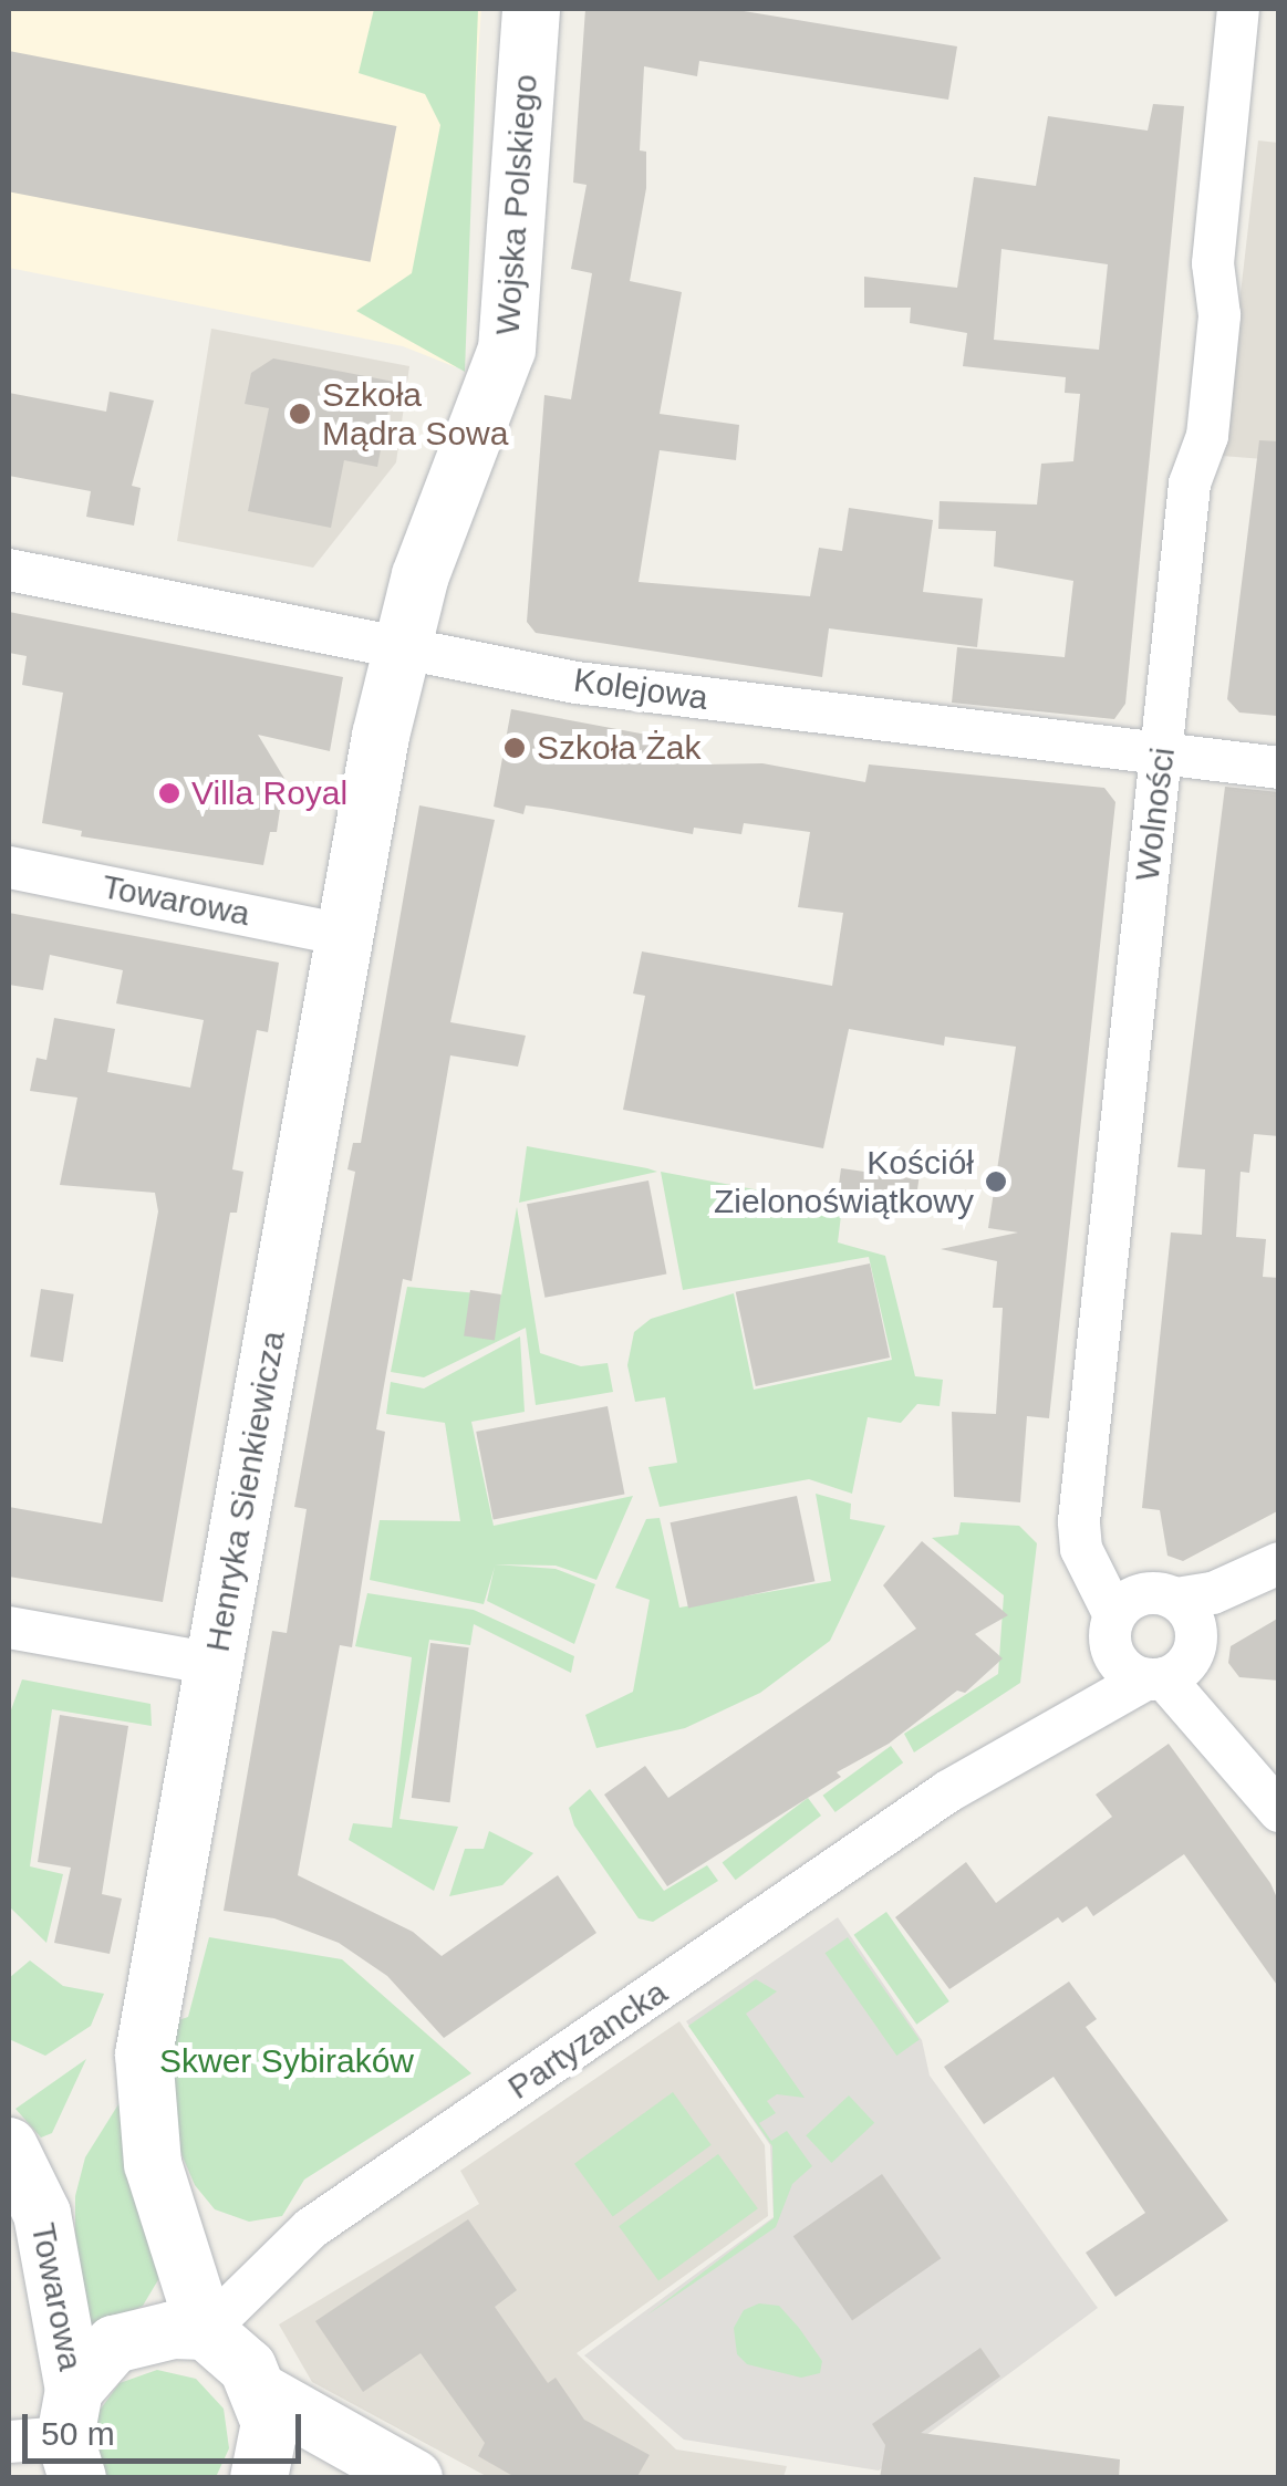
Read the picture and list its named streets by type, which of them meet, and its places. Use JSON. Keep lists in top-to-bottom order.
{
  "streets": {
    "main road": ["Wojska Polskiego", "Towarowa", "Henryka Sienkiewicza"],
    "street": ["Kolejowa", "Wolności", "Partyzancka"]
  },
  "crossings": [
    ["Wojska Polskiego", "Kolejowa"],
    ["Wojska Polskiego", "Henryka Sienkiewicza"],
    ["Kolejowa", "Wolności"],
    ["Kolejowa", "Henryka Sienkiewicza"],
    ["Wolności", "Partyzancka"],
    ["Towarowa", "Henryka Sienkiewicza"],
    ["Henryka Sienkiewicza", "Partyzancka"]
  ],
  "parks": ["Skwer Sybiraków"],
  "places": [
    "Szkoła Mądra Sowa",
    "Szkoła Żak",
    "Villa Royal",
    "Kościół Zielonoświątkowy"
  ],
  "scale_bar": "50 m"
}
